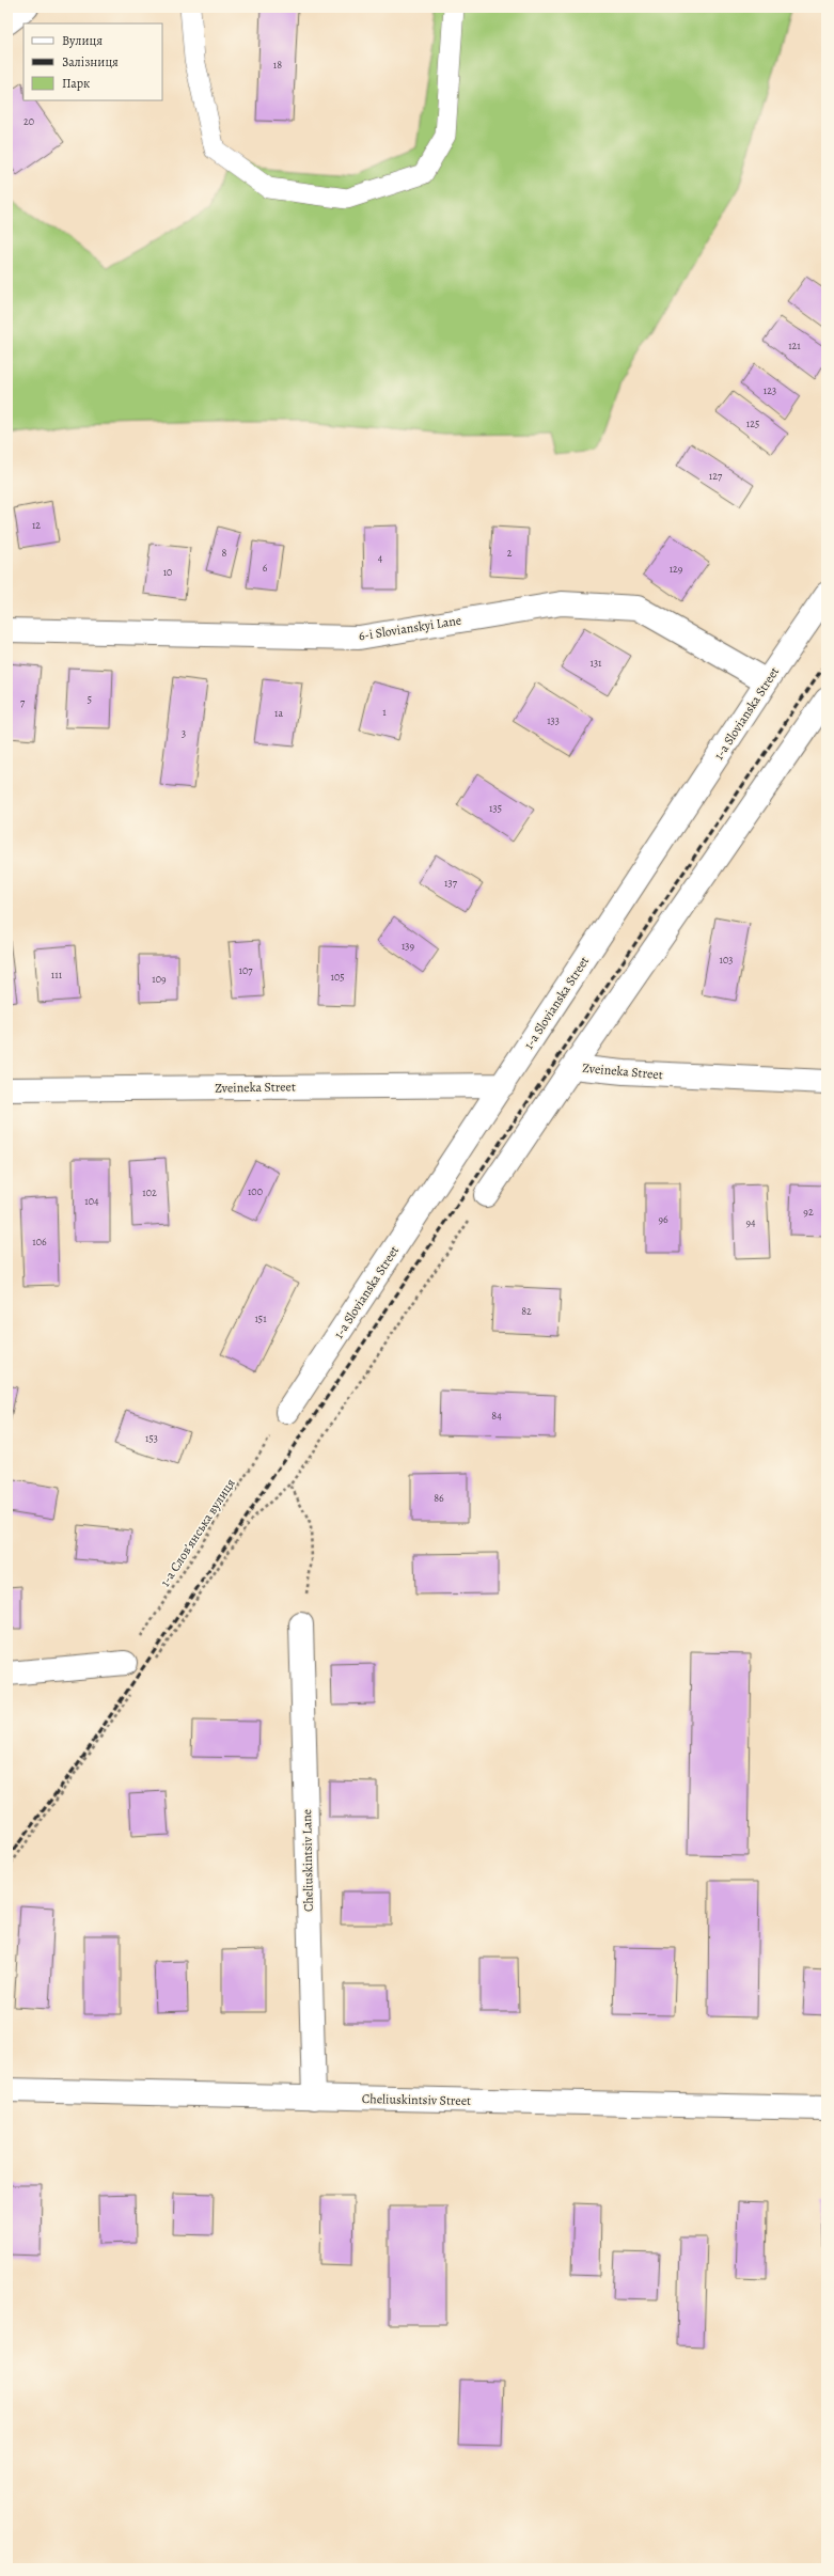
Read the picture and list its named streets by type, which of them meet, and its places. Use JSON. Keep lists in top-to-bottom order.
{
  "streets": {
    "street": [
      "6-i Slovianskyi Lane",
      "1-a Slovianska Street",
      "Zveineka Street",
      "Cheliuskintsiv Lane",
      "Cheliuskintsiv Street"
    ],
    "path": ["1-а Слов’янська вулиця"]
  },
  "crossings": [
    ["6-i Slovianskyi Lane", "1-a Slovianska Street"],
    ["1-a Slovianska Street", "Zveineka Street"],
    ["1-a Slovianska Street", "1-а Слов’янська вулиця"],
    ["Cheliuskintsiv Lane", "Cheliuskintsiv Street"]
  ],
  "house_numbers": [
    "18",
    "20",
    "121",
    "123",
    "125",
    "127",
    "12",
    "8",
    "2",
    "4",
    "6",
    "129",
    "10",
    "131",
    "5",
    "7",
    "1",
    "1а",
    "133",
    "3",
    "135",
    "137",
    "139",
    "103",
    "107",
    "111",
    "105",
    "109",
    "100",
    "102",
    "104",
    "92",
    "96",
    "94",
    "106",
    "82",
    "151",
    "84",
    "153",
    "86"
  ],
  "legend": ["Вулиця", "Залізниця", "Парк"]
}
